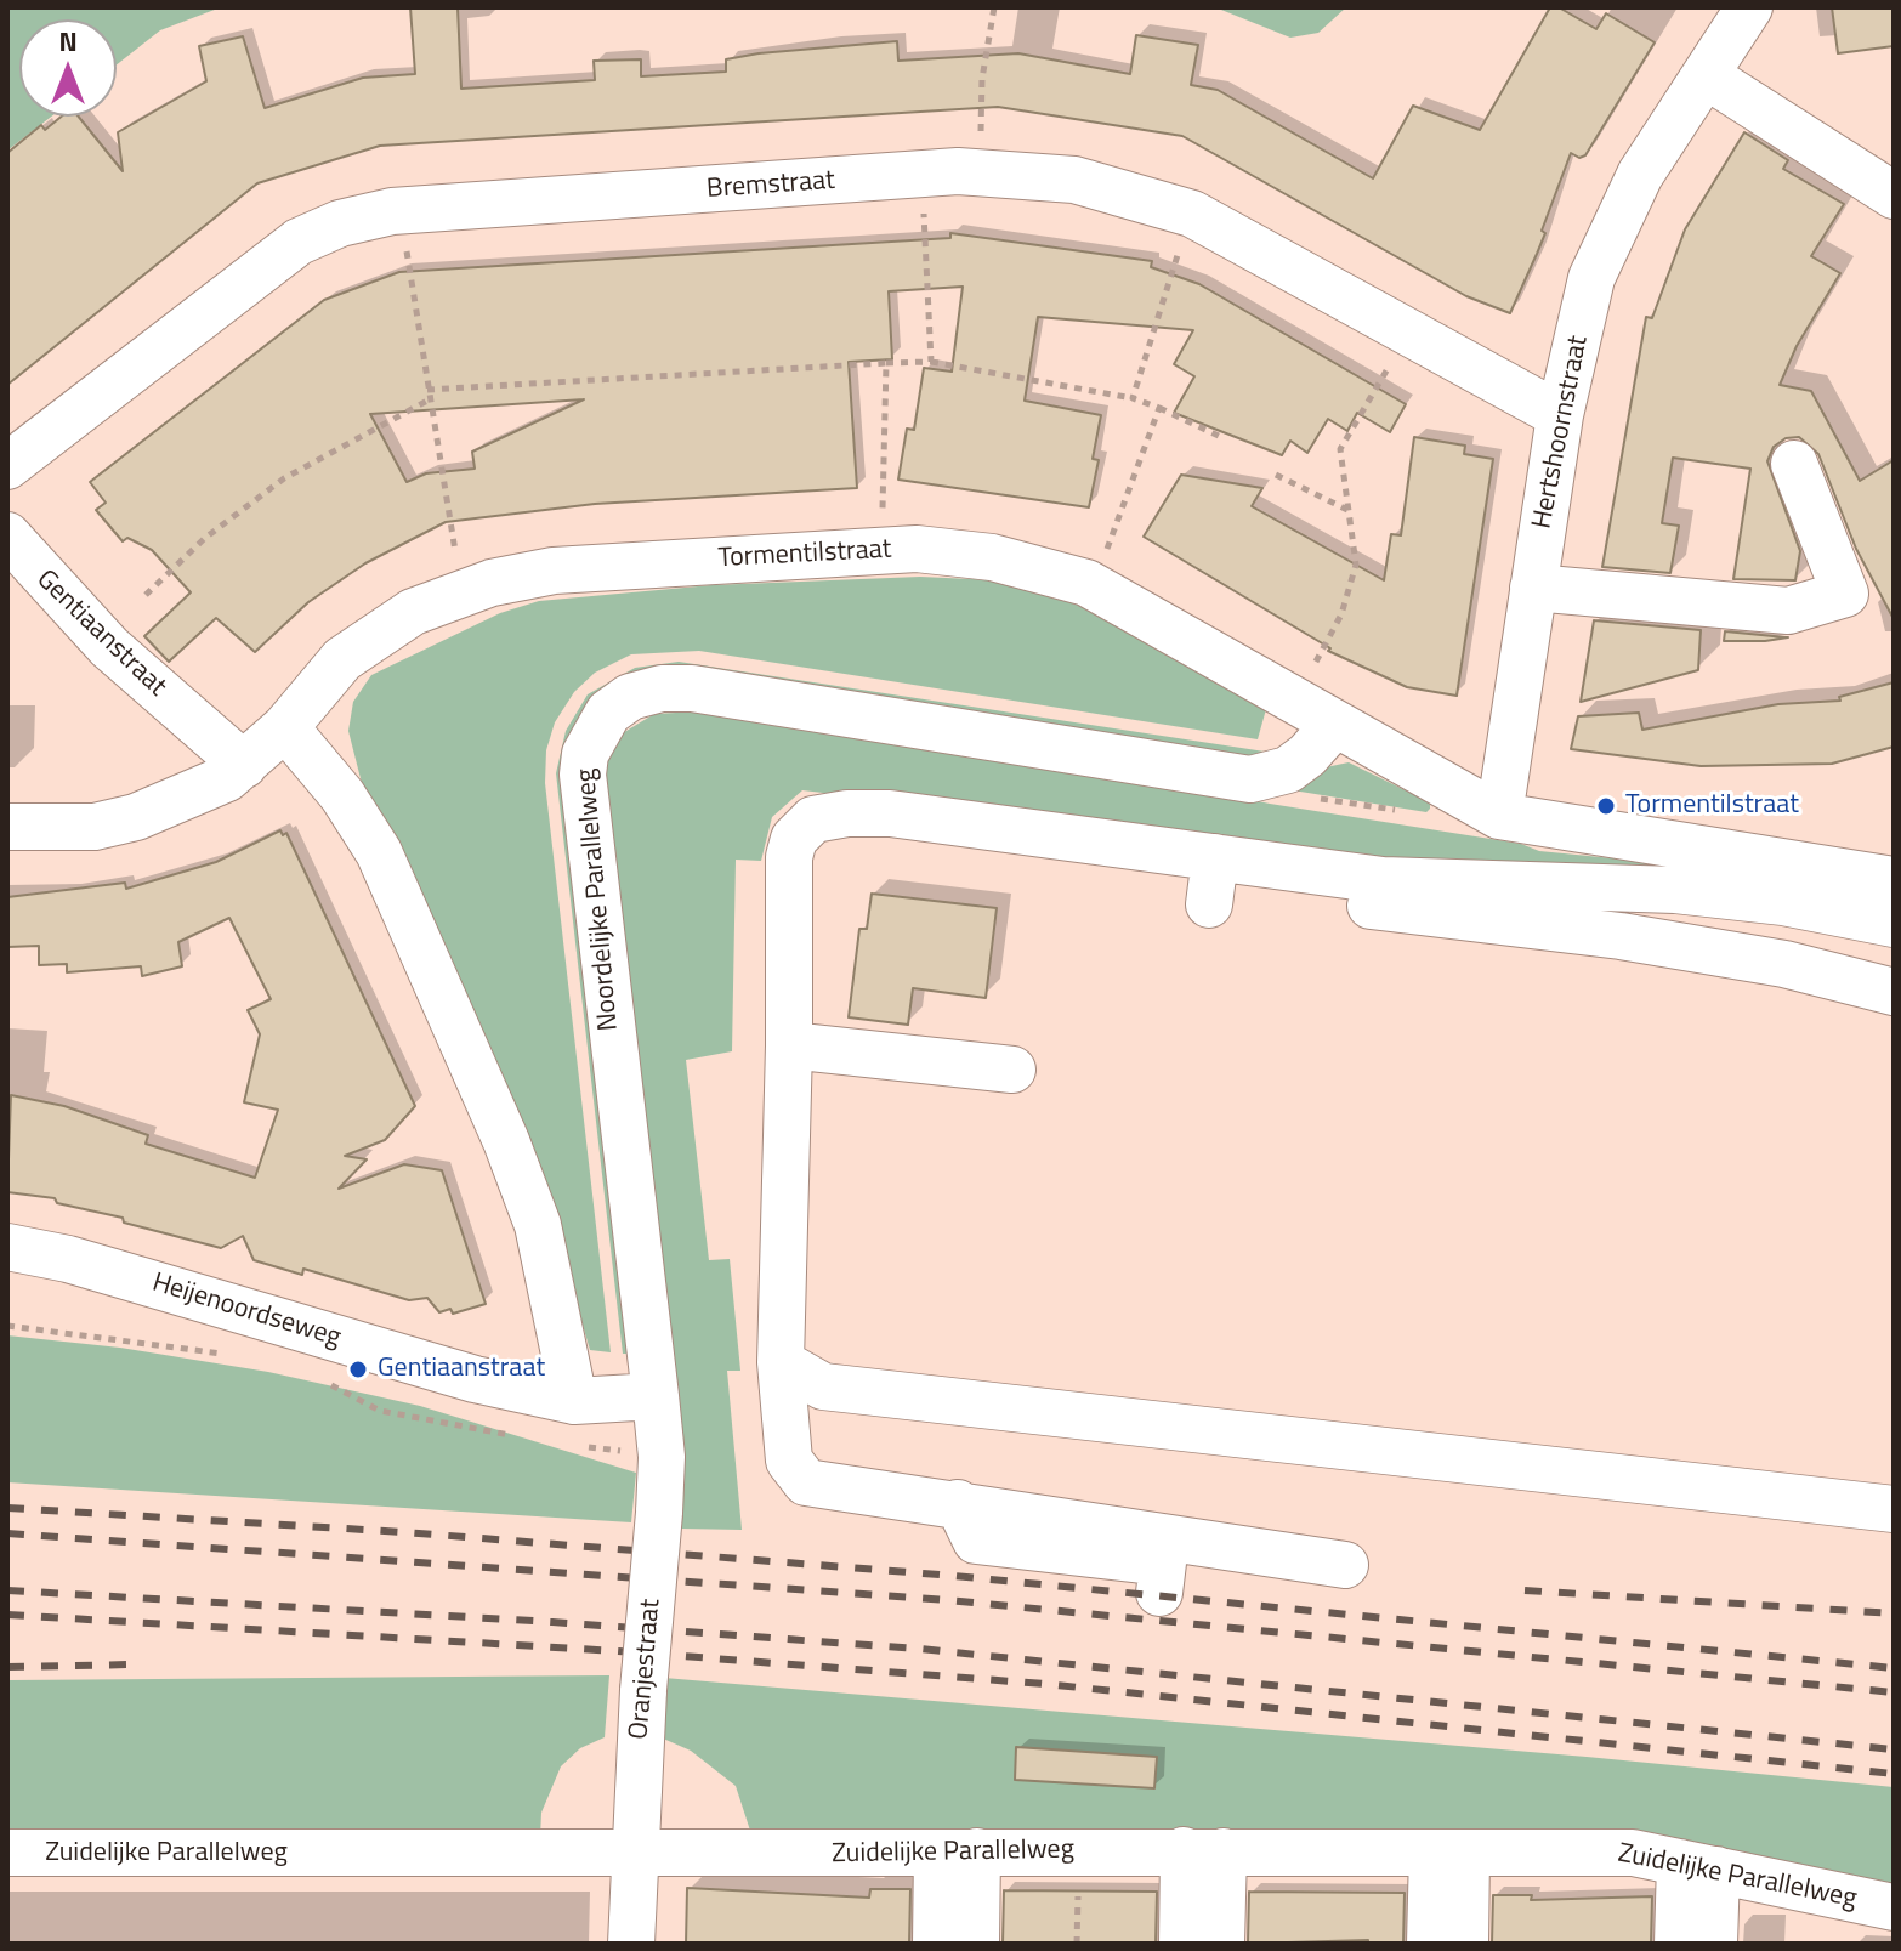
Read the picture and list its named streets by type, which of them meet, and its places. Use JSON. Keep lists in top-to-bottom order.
{
  "streets": {
    "street": [
      "Bremstraat",
      "Hertshoornstraat",
      "Tormentilstraat",
      "Gentiaanstraat",
      "Noordelijke Parallelweg",
      "Heijenoordseweg",
      "Oranjestraat",
      "Zuidelijke Parallelweg"
    ]
  },
  "crossings": [
    ["Bremstraat", "Hertshoornstraat"],
    ["Tormentilstraat", "Gentiaanstraat"],
    ["Tormentilstraat", "Noordelijke Parallelweg"],
    ["Noordelijke Parallelweg", "Heijenoordseweg"],
    ["Noordelijke Parallelweg", "Oranjestraat"],
    ["Heijenoordseweg", "Oranjestraat"],
    ["Oranjestraat", "Zuidelijke Parallelweg"]
  ],
  "places": ["Tormentilstraat", "Gentiaanstraat"],
  "north": "top"
}
